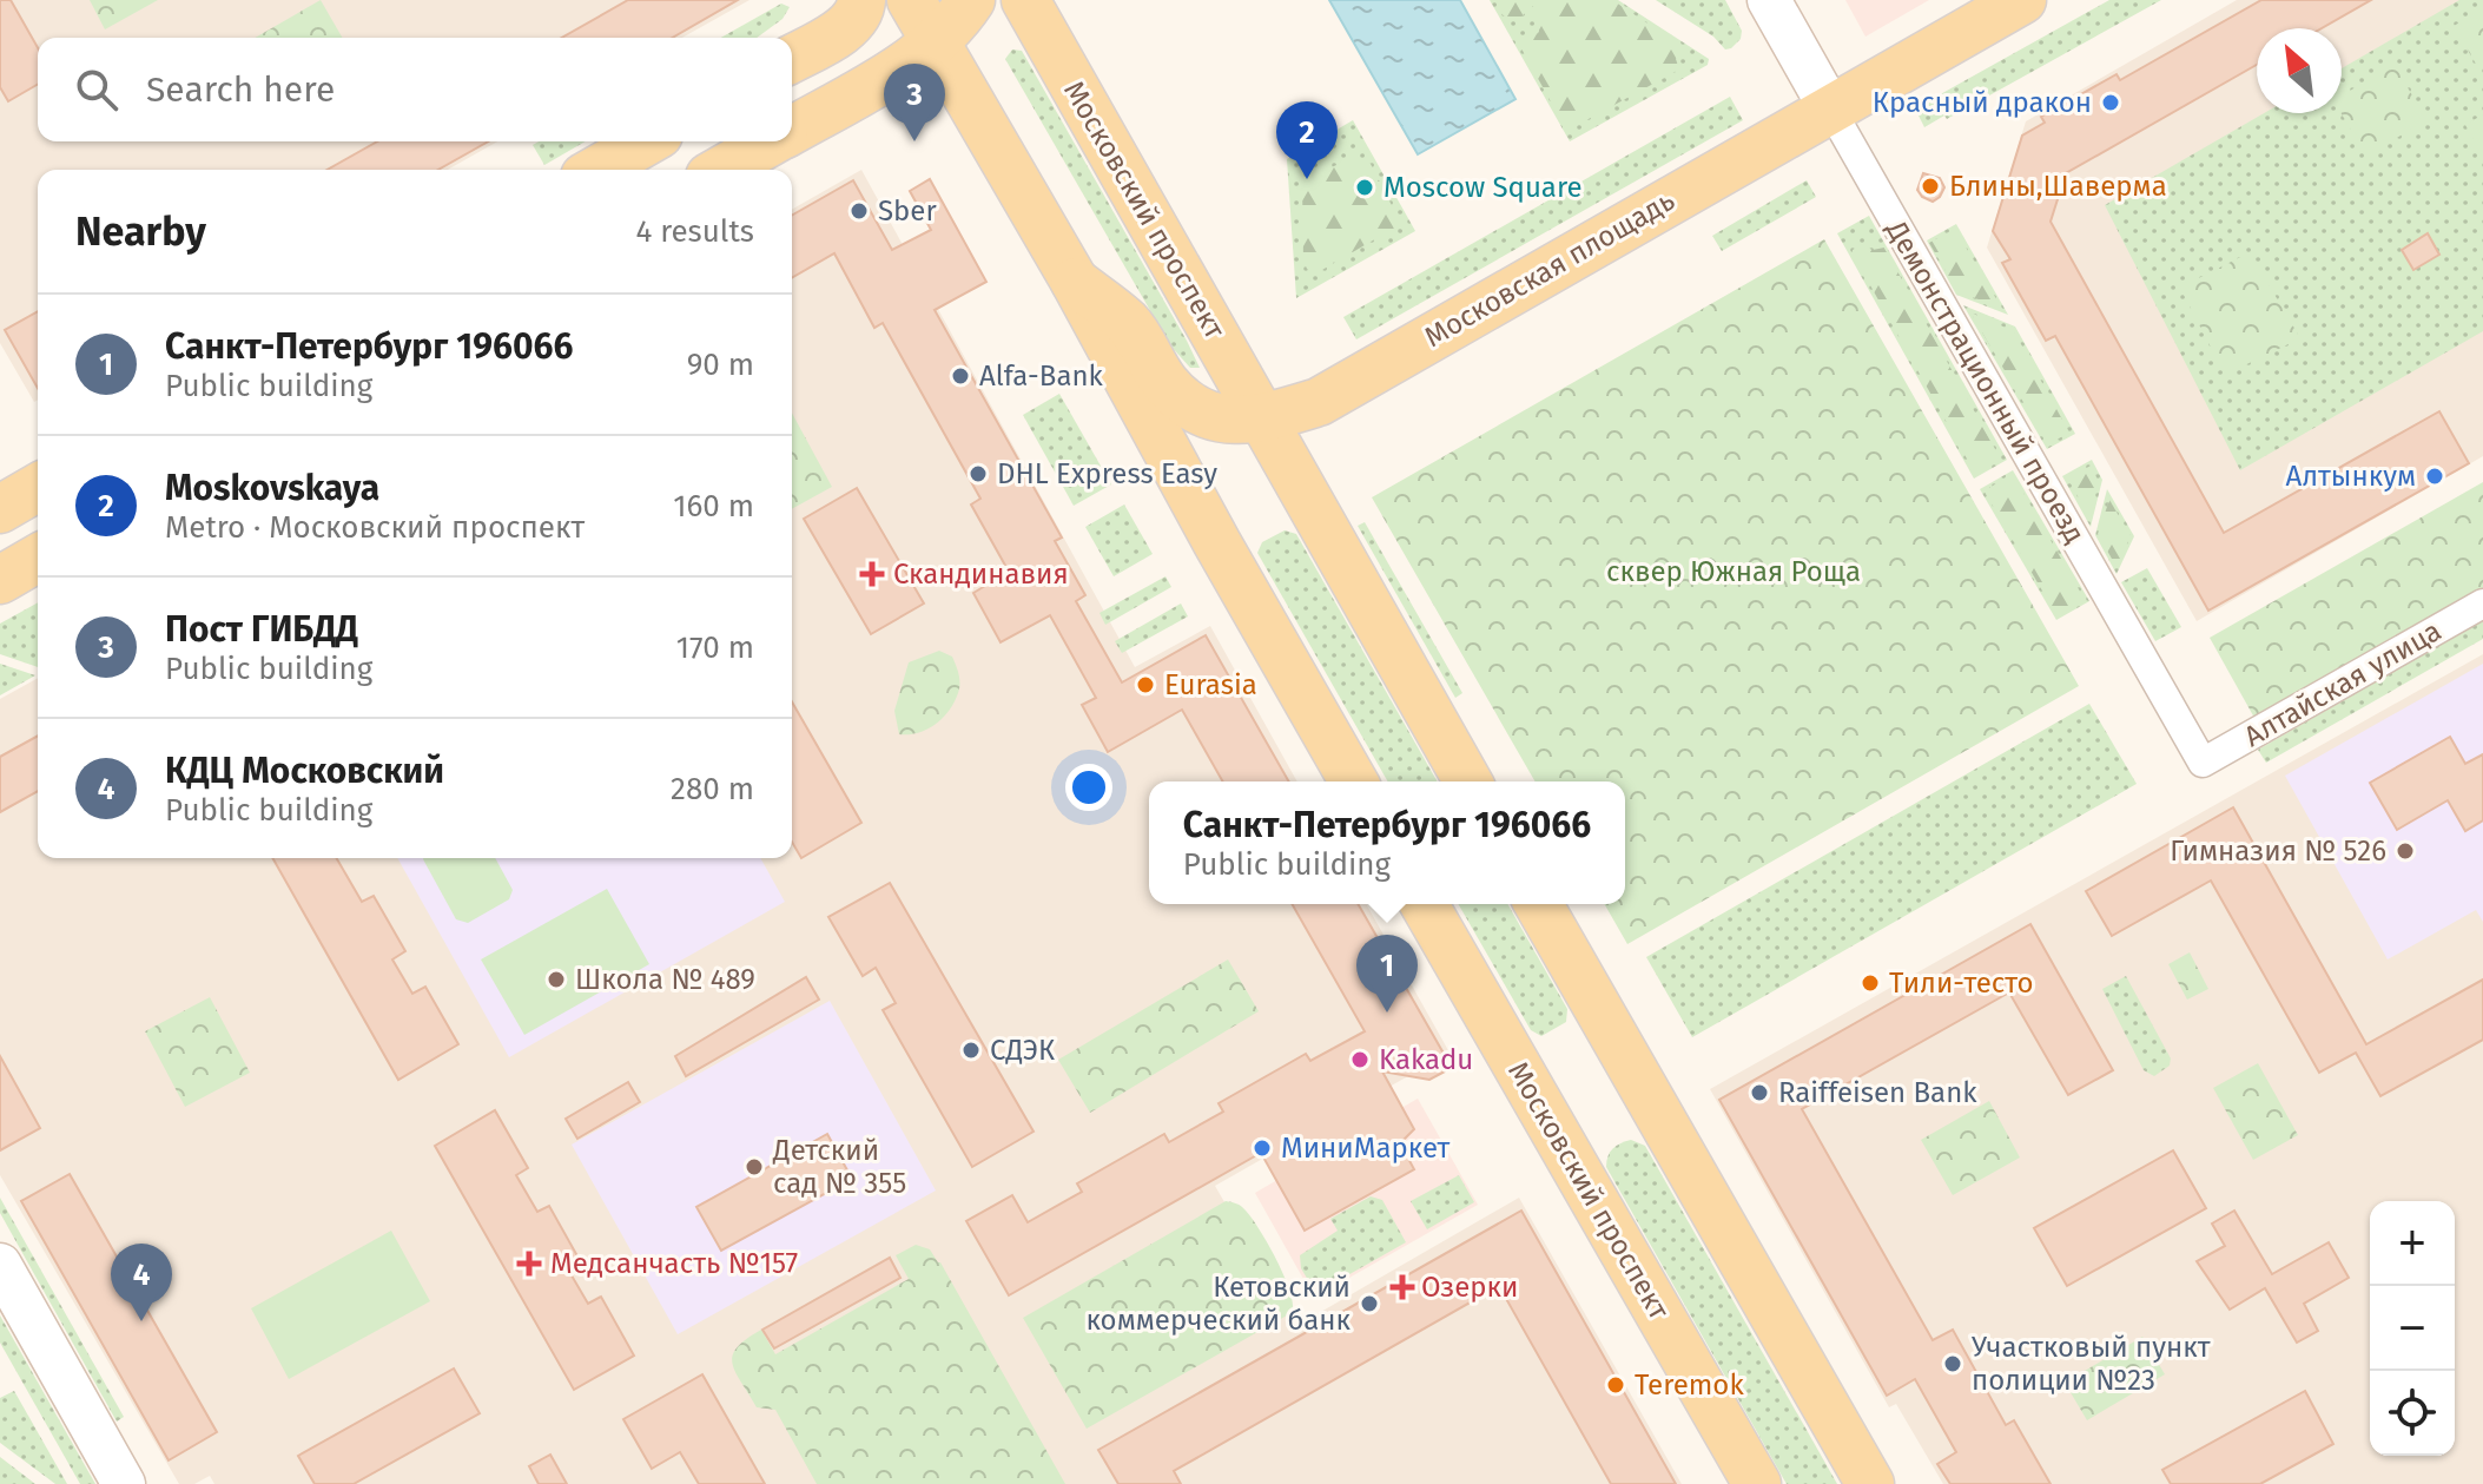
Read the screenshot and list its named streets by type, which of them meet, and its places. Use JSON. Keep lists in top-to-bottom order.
{
  "streets": {
    "main road": ["Московский проспект", "Московская площадь"],
    "street": ["Демонстрационный проезд", "Алтайская улица"]
  },
  "crossings": [
    ["Московский проспект", "Московская площадь"],
    ["Московская площадь", "Демонстрационный проезд"],
    ["Демонстрационный проезд", "Алтайская улица"]
  ],
  "parks": ["сквер Южная Роща"],
  "places": {
    "other": [
      "Красный дракон",
      "Блины,Шаверма",
      "Moscow Square",
      "Sber",
      "Alfa-Bank",
      "DHL Express Easy",
      "Алтынкум",
      "Eurasia",
      "Гимназия № 526",
      "Школа № 489",
      "Тили-тесто",
      "СДЭК",
      "Kakadu",
      "Raiffeisen Bank",
      "МиниМаркет",
      "Детский сад № 355",
      "Кетовский коммерческий банк",
      "Участковый пункт полиции №23",
      "Teremok"
    ],
    "health": ["Скандинавия", "Медсанчасть №157", "Озерки"]
  },
  "north": "top left",
  "page": {
    "search": "Search here",
    "pins": [
      "3",
      "2",
      "1",
      "4"
    ],
    "heading": ["Nearby", "4 results"],
    "list": [
      {
        "mark": "1",
        "name": "Санкт-Петербург 196066",
        "note": "Public building",
        "value": "90 m"
      },
      {
        "mark": "2",
        "name": "Moskovskaya",
        "note": "Metro · Московский проспект",
        "value": "160 m"
      },
      {
        "mark": "3",
        "name": "Пост ГИБДД",
        "note": "Public building",
        "value": "170 m"
      },
      {
        "mark": "4",
        "name": "КДЦ Московский",
        "note": "Public building",
        "value": "280 m"
      }
    ],
    "popup": ["Санкт-Петербург 196066", "Public building"],
    "map_buttons": ["+", "−"]
  }
}
